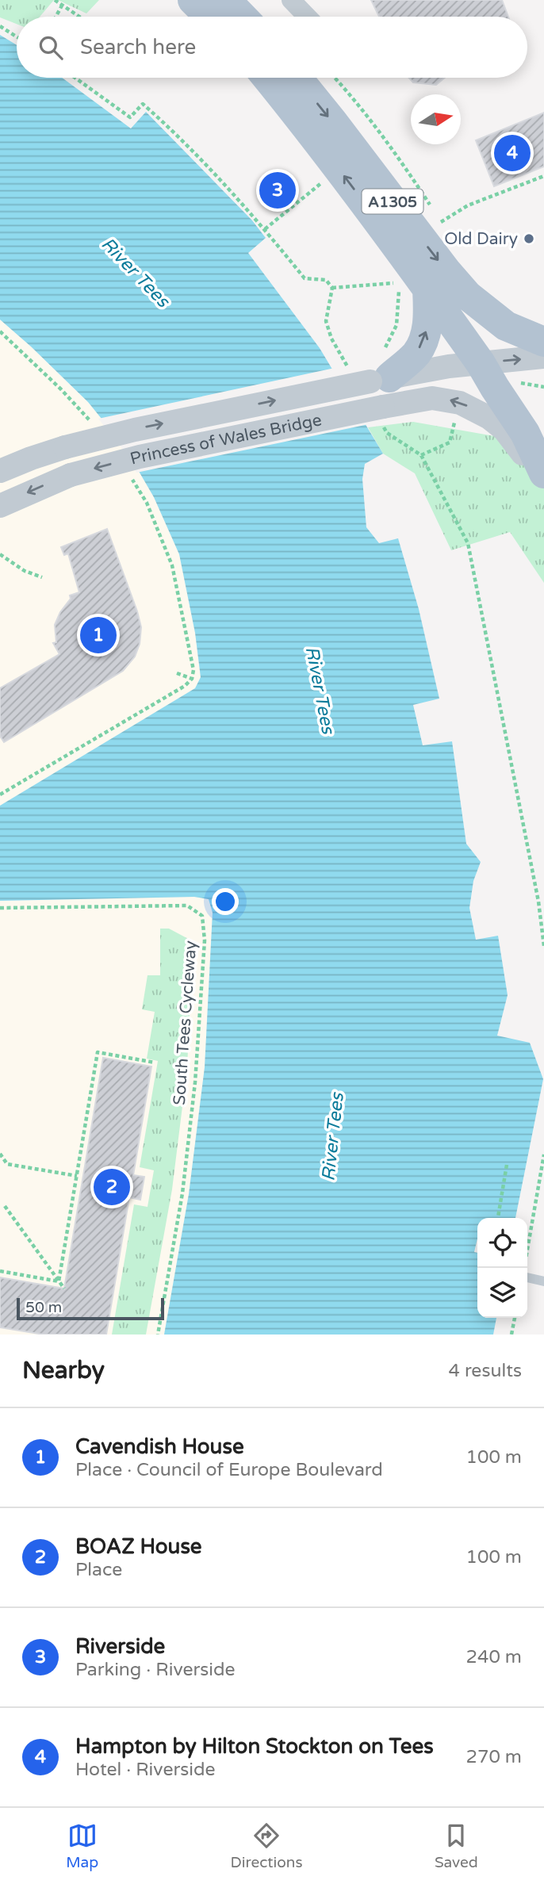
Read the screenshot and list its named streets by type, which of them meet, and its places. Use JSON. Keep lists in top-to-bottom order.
{
  "streets": {
    "main road": ["A1305"],
    "street": ["Princess of Wales Bridge"],
    "path": ["South Tees Cycleway"]
  },
  "crossings": [
    ["A1305", "Princess of Wales Bridge"]
  ],
  "water": ["River Tees"],
  "places": ["Old Dairy"],
  "scale_bar": "50 m",
  "north": "right",
  "page": {
    "search": "Search here",
    "pins": [
      "4",
      "3",
      "1",
      "2"
    ],
    "scale": "50 m",
    "heading": ["Nearby", "4 results"],
    "list": [
      {
        "mark": "1",
        "name": "Cavendish House",
        "note": "Place · Council of Europe Boulevard",
        "value": "100 m"
      },
      {
        "mark": "2",
        "name": "BOAZ House",
        "note": "Place",
        "value": "100 m"
      },
      {
        "mark": "3",
        "name": "Riverside",
        "note": "Parking · Riverside",
        "value": "240 m"
      },
      {
        "mark": "4",
        "name": "Hampton by Hilton Stockton on Tees",
        "note": "Hotel · Riverside",
        "value": "270 m"
      }
    ],
    "nav": ["Map", "Directions", "Saved"]
  }
}
